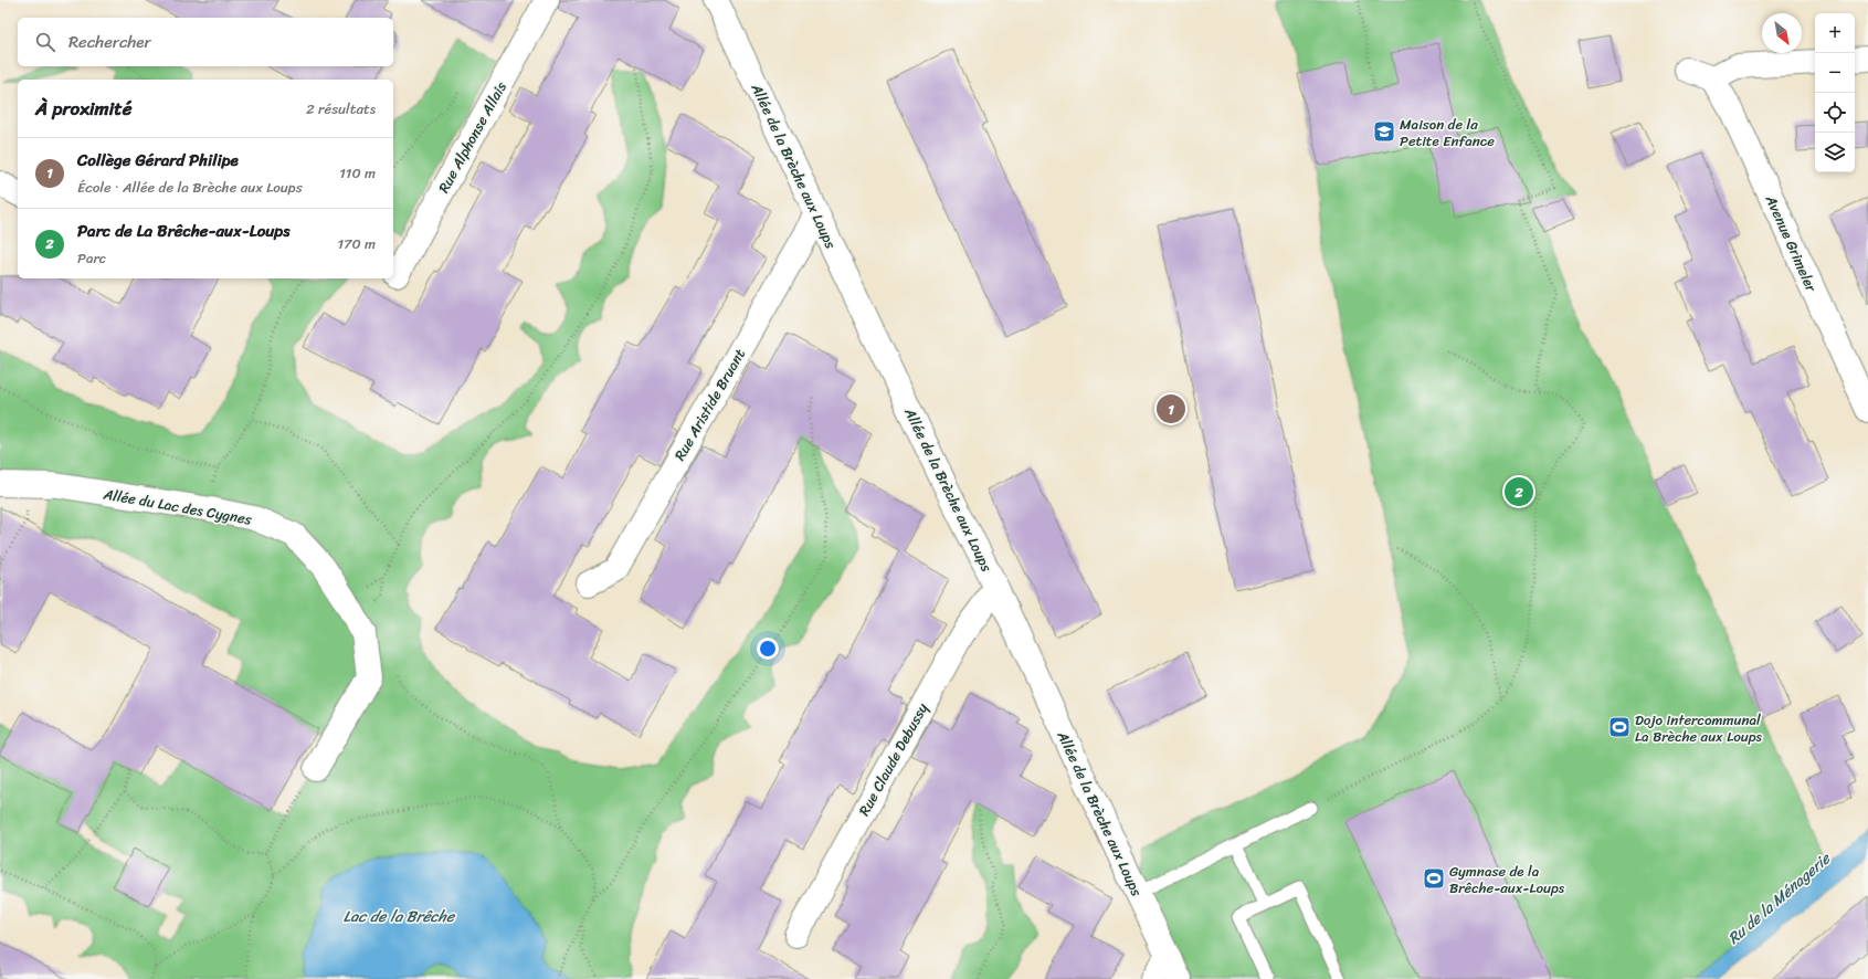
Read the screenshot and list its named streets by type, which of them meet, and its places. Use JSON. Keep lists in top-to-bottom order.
{
  "streets": {
    "street": [
      "Rue Alphonse Allais",
      "Allée de la Brèche aux Loups",
      "Avenue Grimeler",
      "Rue Aristide Bruant",
      "Allée du Lac des Cygnes",
      "Rue Claude Debussy"
    ]
  },
  "crossings": [
    ["Allée de la Brèche aux Loups", "Rue Aristide Bruant"],
    ["Allée de la Brèche aux Loups", "Rue Claude Debussy"]
  ],
  "water": ["Ru de la Ménagerie", "Lac de la Brêche"],
  "places": {
    "school or university": ["Maison de la Petite Enfance"],
    "sports": ["Dojo intercommunal La Brèche aux Loups", "Gymnase de la Brêche-aux-Loups"]
  },
  "north": "bottom right",
  "page": {
    "map_buttons": ["+", "−"],
    "search": "Rechercher",
    "heading": ["À proximité", "2 résultats"],
    "list": [
      {
        "mark": "1",
        "name": "Collège Gérard Philipe",
        "note": "École · Allée de la Brèche aux Loups",
        "value": "110 m"
      },
      {
        "mark": "2",
        "name": "Parc de La Brêche-aux-Loups",
        "note": "Parc",
        "value": "170 m"
      }
    ],
    "pins": ["1", "2"]
  }
}
